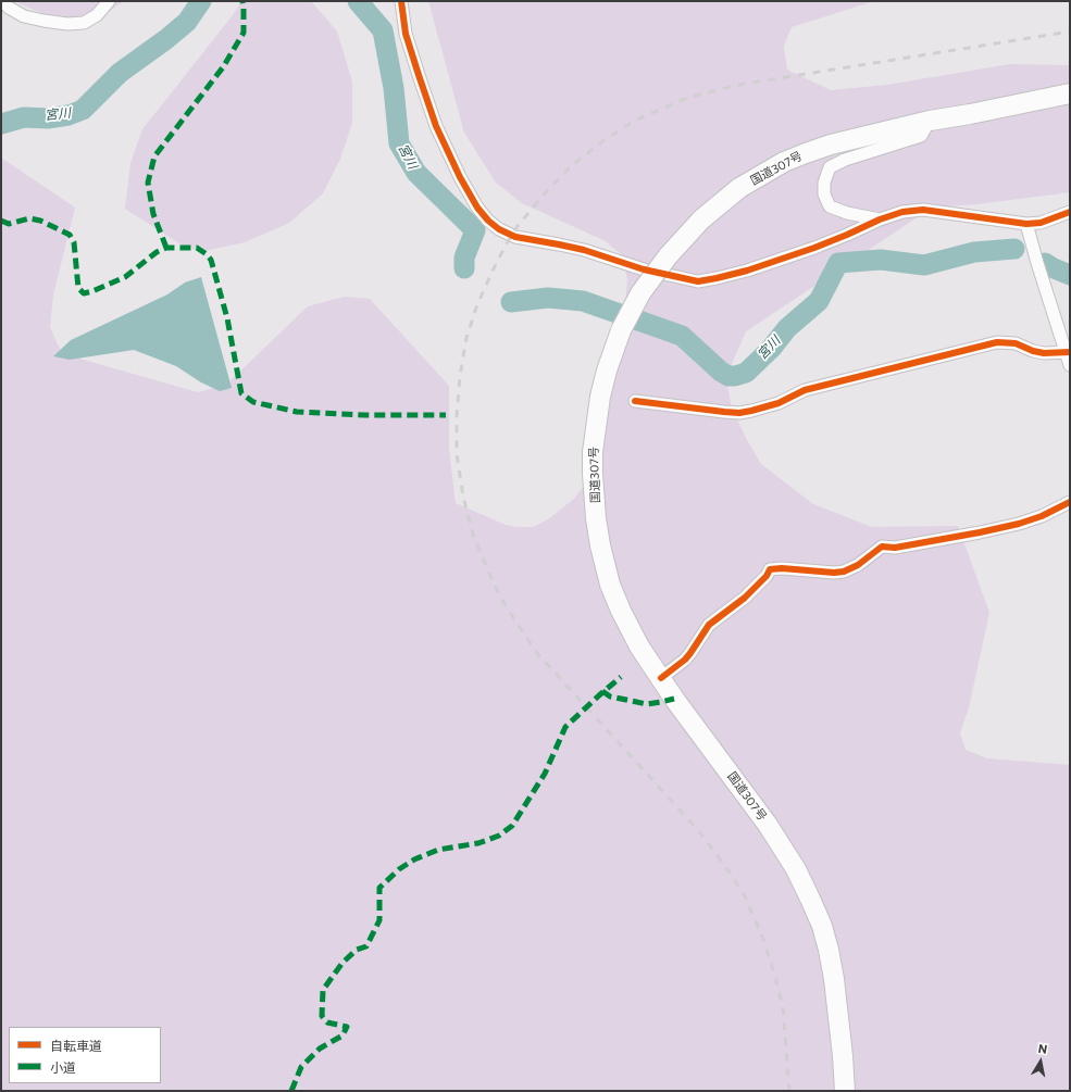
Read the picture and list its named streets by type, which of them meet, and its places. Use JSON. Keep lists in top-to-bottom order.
{
  "streets": {
    "highway": ["国道307号"]
  },
  "water": ["宮川"],
  "legend": ["自転車道", "小道"],
  "north": "top"
}
